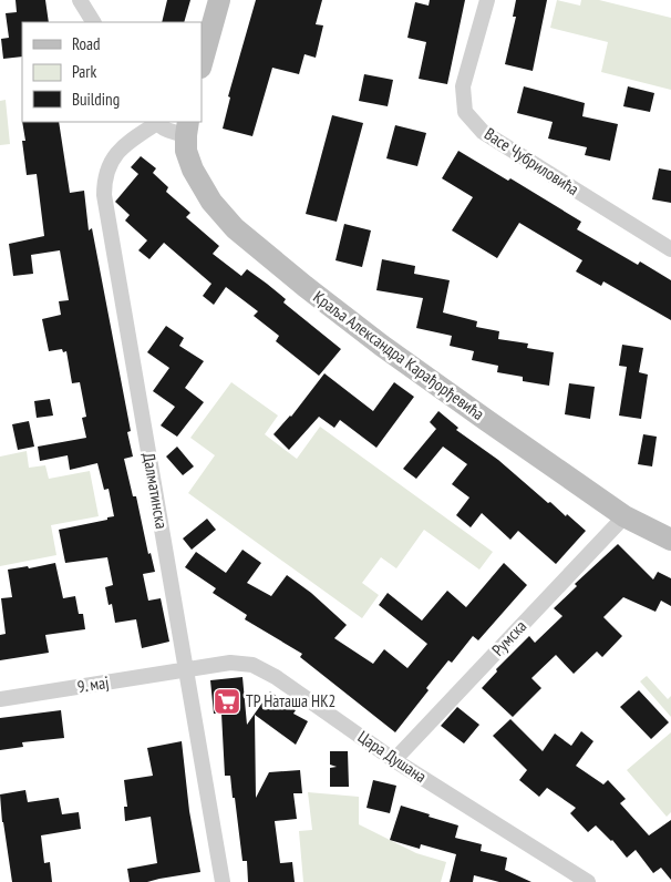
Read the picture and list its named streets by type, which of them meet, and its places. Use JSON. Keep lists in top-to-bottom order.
{
  "streets": {
    "street": [
      "Васе Чубриловића",
      "Краља Александра Карађорђевића",
      "Далматинска",
      "Румска",
      "9. мај",
      "Цара Душана"
    ]
  },
  "crossings": [
    ["Краља Александра Карађорђевића", "Румска"],
    ["Далматинска", "9. мај"],
    ["Далматинска", "Цара Душана"],
    ["Румска", "Цара Душана"],
    ["9. мај", "Цара Душана"]
  ],
  "places": {
    "supermarket": ["ТР Наташа НК2"]
  },
  "legend": ["Road", "Park", "Building"]
}
